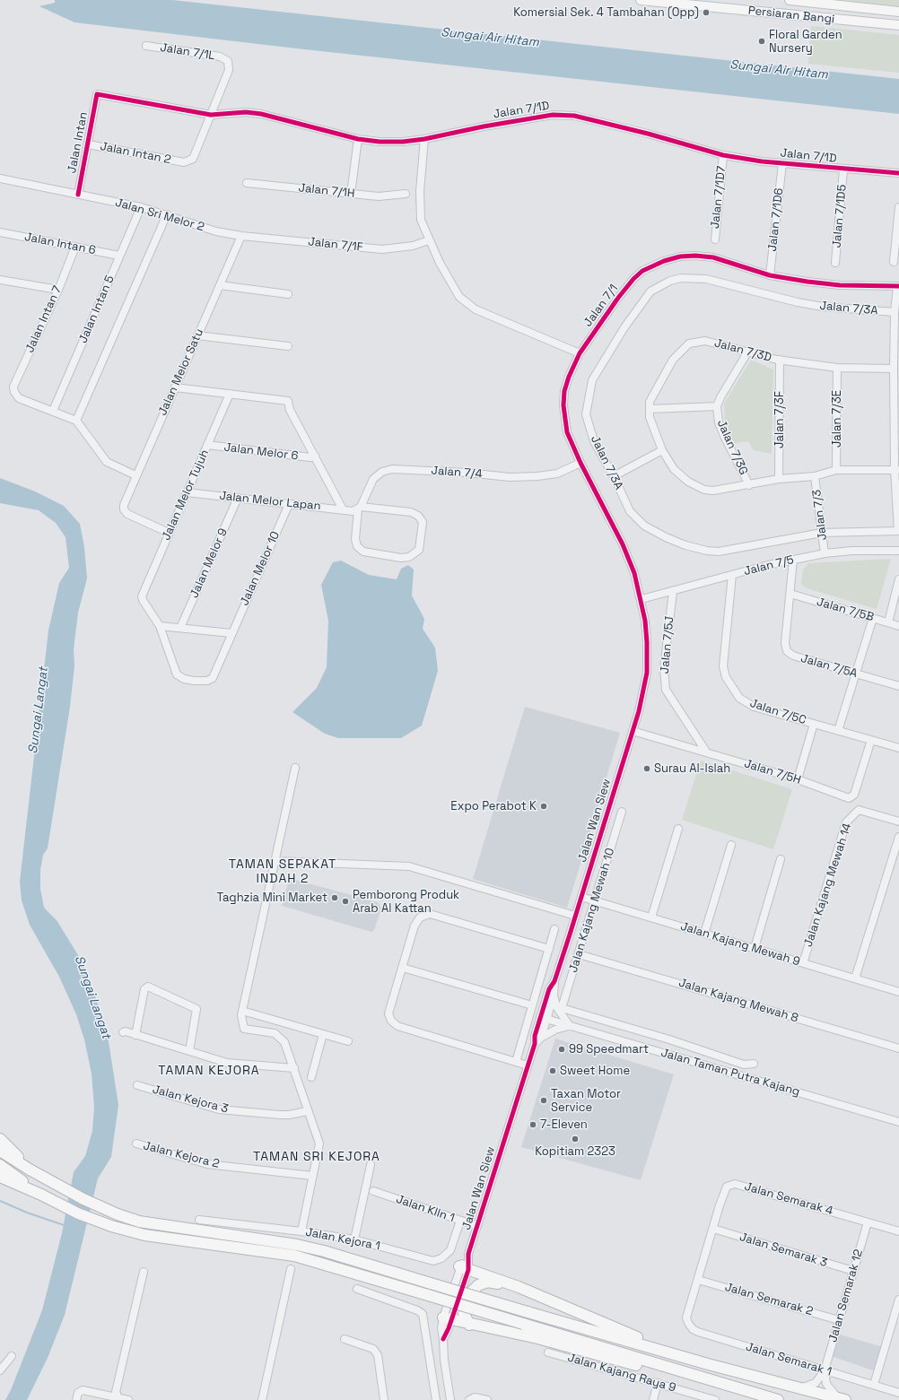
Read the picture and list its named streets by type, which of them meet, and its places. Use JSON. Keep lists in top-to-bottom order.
{
  "streets": {
    "main road": ["Persiaran Bangi"],
    "street": [
      "Jalan 7/1L",
      "Jalan 7/1D",
      "Jalan Intan",
      "Jalan Intan 2",
      "Jalan 7/1H",
      "Jalan 7/1D7",
      "Jalan Sri Melor 2",
      "Jalan 7/1D5",
      "Jalan 7/1D6",
      "Jalan Intan 6",
      "Jalan 7/1F",
      "Jalan 7/1",
      "Jalan 7/3A",
      "Jalan Intan 5",
      "Jalan Intan 7",
      "Jalan 7/3D",
      "Jalan Melor Satu",
      "Jalan 7/3E",
      "Jalan 7/3F",
      "Jalan 7/3G",
      "Jalan Melor 6",
      "Jalan 7/4",
      "Jalan Melor Tujuh",
      "Jalan Melor Lapan",
      "Jalan 7/3",
      "Jalan Melor 9",
      "Jalan 7/5",
      "Jalan Melor 10",
      "Jalan 7/5B",
      "Jalan 7/5J",
      "Jalan 7/5A",
      "Jalan 7/5C",
      "Jalan 7/5H",
      "Jalan Wan Siew",
      "Jalan Kajang Mewah 14",
      "Jalan Kajang Mewah 10",
      "Jalan Kajang Mewah 9",
      "Jalan Kajang Mewah 8",
      "Jalan Taman Putra Kajang",
      "Jalan Kejora 3",
      "Jalan Kejora 2",
      "Jalan Semarak 4",
      "Jalan Klln 1",
      "Jalan Kejora 1",
      "Jalan Semarak 3",
      "Jalan Semarak 12",
      "Jalan Semarak 2",
      "Jalan Semarak 1",
      "Jalan Kajang Raya 9"
    ]
  },
  "crossings": [
    ["Jalan 7/1L", "Jalan 7/1D"],
    ["Jalan 7/1L", "Jalan Intan 2"],
    ["Jalan 7/1D", "Jalan Intan"],
    ["Jalan 7/1D", "Jalan Intan 2"],
    ["Jalan 7/1D", "Jalan 7/1D7"],
    ["Jalan 7/1D", "Jalan 7/1D5"],
    ["Jalan 7/1D", "Jalan 7/1D6"],
    ["Jalan Intan", "Jalan Intan 2"],
    ["Jalan Intan", "Jalan Sri Melor 2"],
    ["Jalan Sri Melor 2", "Jalan 7/1F"],
    ["Jalan Sri Melor 2", "Jalan Intan 5"],
    ["Jalan Sri Melor 2", "Jalan Melor Satu"],
    ["Jalan 7/1D6", "Jalan 7/1"],
    ["Jalan Intan 6", "Jalan Intan 5"],
    ["Jalan Intan 6", "Jalan Intan 7"],
    ["Jalan 7/1F", "Jalan Melor Satu"],
    ["Jalan 7/1", "Jalan 7/4"],
    ["Jalan 7/1", "Jalan 7/5"],
    ["Jalan 7/1", "Jalan Wan Siew"],
    ["Jalan 7/3A", "Jalan 7/3"],
    ["Jalan Intan 5", "Jalan Intan 7"],
    ["Jalan 7/3D", "Jalan 7/3E"],
    ["Jalan 7/3D", "Jalan 7/3F"],
    ["Jalan 7/3D", "Jalan 7/3G"],
    ["Jalan 7/3D", "Jalan 7/3"],
    ["Jalan Melor Satu", "Jalan Melor Tujuh"],
    ["Jalan Melor 6", "Jalan Melor Tujuh"],
    ["Jalan 7/4", "Jalan Melor Lapan"],
    ["Jalan Melor Tujuh", "Jalan Melor Lapan"],
    ["Jalan Melor Tujuh", "Jalan Melor 10"],
    ["Jalan Melor Lapan", "Jalan Melor 9"],
    ["Jalan Melor Lapan", "Jalan Melor 10"],
    ["Jalan 7/3", "Jalan 7/5"],
    ["Jalan 7/5", "Jalan 7/5J"],
    ["Jalan 7/5", "Jalan 7/5A"],
    ["Jalan 7/5", "Jalan 7/5C"],
    ["Jalan 7/5", "Jalan Wan Siew"],
    ["Jalan 7/5B", "Jalan 7/5A"],
    ["Jalan 7/5J", "Jalan 7/5H"],
    ["Jalan 7/5C", "Jalan 7/5H"],
    ["Jalan 7/5H", "Jalan Wan Siew"],
    ["Jalan Wan Siew", "Jalan Kajang Mewah 9"],
    ["Jalan Wan Siew", "Jalan Taman Putra Kajang"],
    ["Jalan Wan Siew", "Jalan Klln 1"],
    ["Jalan Kajang Mewah 14", "Jalan Kajang Mewah 9"],
    ["Jalan Kajang Mewah 10", "Jalan Kajang Mewah 9"],
    ["Jalan Kajang Mewah 10", "Jalan Kajang Mewah 8"],
    ["Jalan Semarak 4", "Jalan Semarak 3"],
    ["Jalan Semarak 4", "Jalan Semarak 12"],
    ["Jalan Semarak 4", "Jalan Semarak 2"],
    ["Jalan Semarak 4", "Jalan Semarak 1"],
    ["Jalan Klln 1", "Jalan Kejora 1"],
    ["Jalan Semarak 3", "Jalan Semarak 12"],
    ["Jalan Semarak 12", "Jalan Semarak 2"],
    ["Jalan Semarak 12", "Jalan Semarak 1"]
  ],
  "districts": ["TAMAN SEPAKAT INDAH 2", "TAMAN KEJORA", "TAMAN SRI KEJORA"],
  "water": ["Sungai Air Hitam", "Sungai Langat"],
  "places": [
    "Komersial Sek. 4 Tambahan (Opp)",
    "Floral Garden Nursery",
    "Surau Al-Islah",
    "Expo Perabot K",
    "Taghzia Mini Market",
    "Pemborong Produk Arab Al Kattan",
    "99 Speedmart",
    "Sweet Home",
    "Taxan Motor Service",
    "7-Eleven",
    "Kopitiam 2323"
  ]
}
